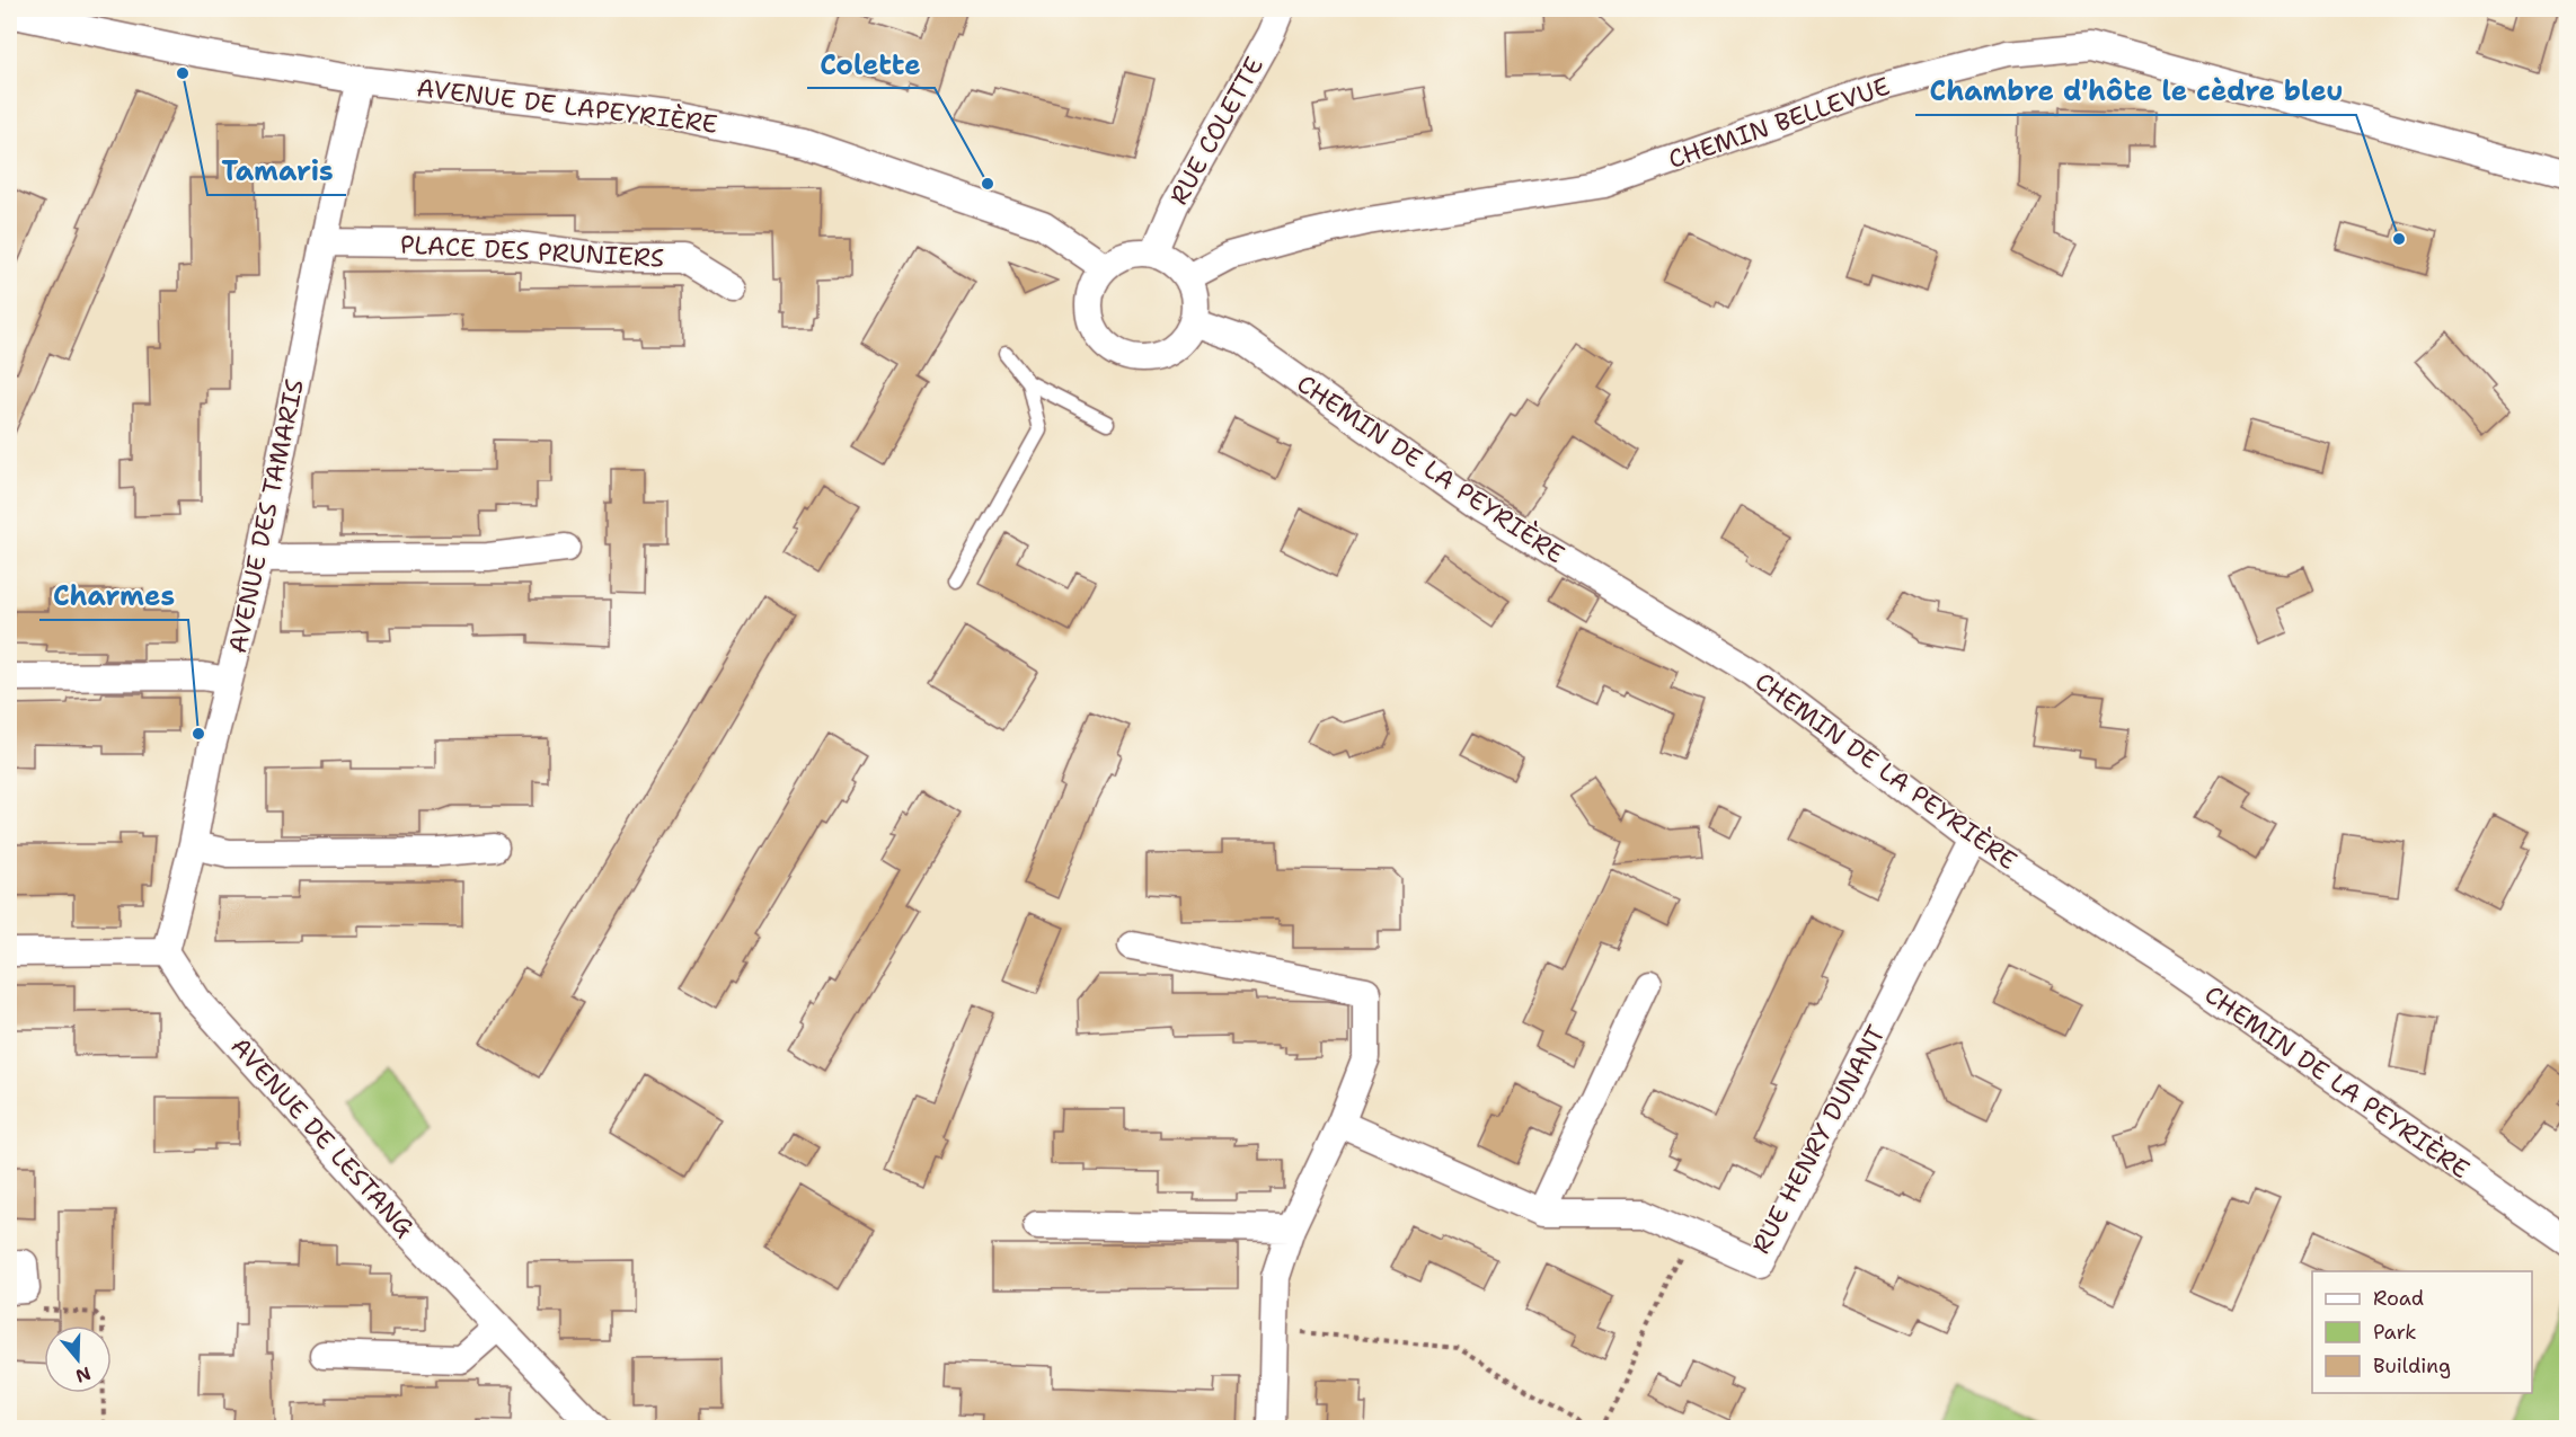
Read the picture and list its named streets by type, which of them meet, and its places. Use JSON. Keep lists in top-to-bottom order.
{
  "streets": {
    "street": [
      "AVENUE DE LAPEYRIÈRE",
      "CHEMIN BELLEVUE",
      "RUE COLETTE",
      "PLACE DES PRUNIERS",
      "CHEMIN DE LA PEYRIÈRE",
      "AVENUE DES TAMARIS",
      "AVENUE DE LESTANG",
      "RUE HENRY DUNANT"
    ]
  },
  "crossings": [
    ["AVENUE DE LAPEYRIÈRE", "CHEMIN BELLEVUE"],
    ["AVENUE DE LAPEYRIÈRE", "RUE COLETTE"],
    ["AVENUE DE LAPEYRIÈRE", "CHEMIN DE LA PEYRIÈRE"],
    ["AVENUE DE LAPEYRIÈRE", "AVENUE DES TAMARIS"],
    ["CHEMIN BELLEVUE", "RUE COLETTE"],
    ["CHEMIN BELLEVUE", "CHEMIN DE LA PEYRIÈRE"],
    ["RUE COLETTE", "CHEMIN DE LA PEYRIÈRE"],
    ["PLACE DES PRUNIERS", "AVENUE DES TAMARIS"],
    ["CHEMIN DE LA PEYRIÈRE", "RUE HENRY DUNANT"],
    ["AVENUE DES TAMARIS", "AVENUE DE LESTANG"]
  ],
  "places": [
    "Tamaris",
    "Colette",
    "Chambre d'hôte le cèdre bleu",
    "Charmes"
  ],
  "legend": ["Road", "Park", "Building"],
  "north": "bottom"
}
